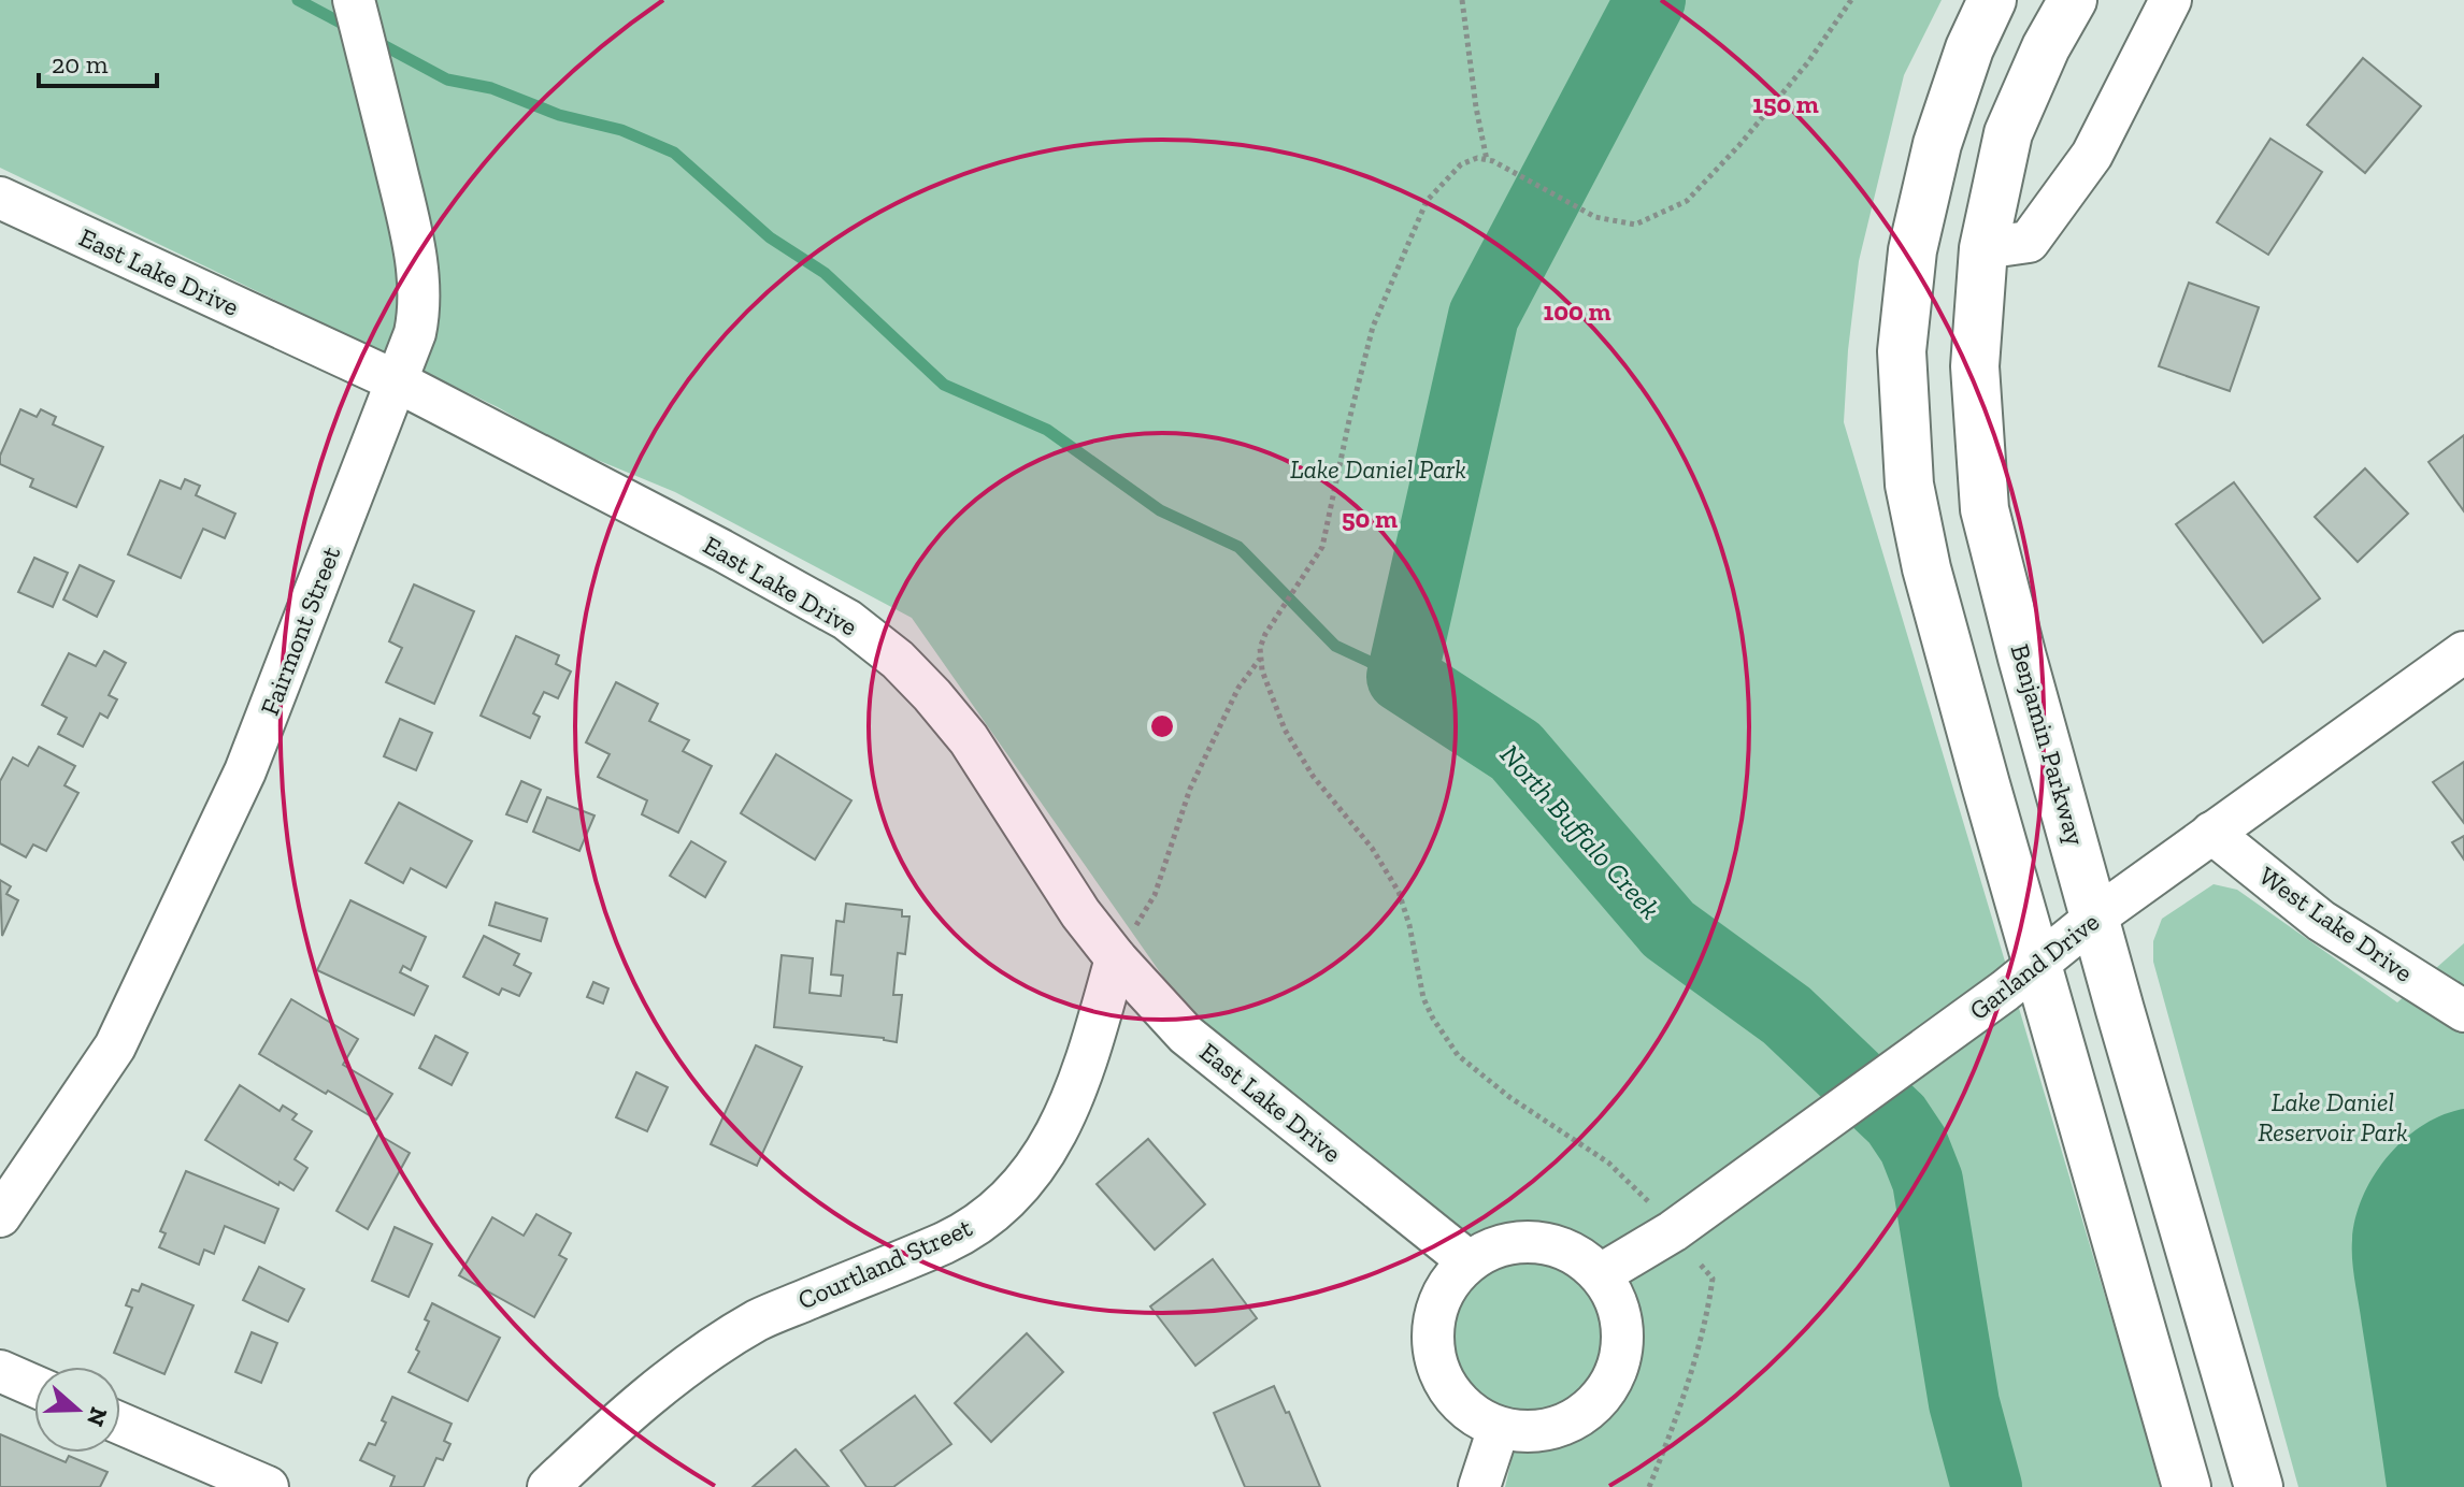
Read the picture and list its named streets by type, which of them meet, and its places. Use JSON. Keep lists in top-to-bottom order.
{
  "streets": {
    "main road": ["Benjamin Parkway"],
    "street": [
      "East Lake Drive",
      "Fairmont Street",
      "West Lake Drive",
      "Garland Drive",
      "Courtland Street"
    ]
  },
  "crossings": [
    ["East Lake Drive", "Fairmont Street"],
    ["East Lake Drive", "Garland Drive"],
    ["East Lake Drive", "Courtland Street"],
    ["Benjamin Parkway", "Garland Drive"],
    ["West Lake Drive", "Garland Drive"]
  ],
  "water": ["North Buffalo Creek"],
  "parks": ["Lake Daniel Park", "Lake Daniel Reservoir Park"],
  "scale_bar": "20 m",
  "north": "right",
  "rings": ["150 m", "100 m", "50 m"]
}
